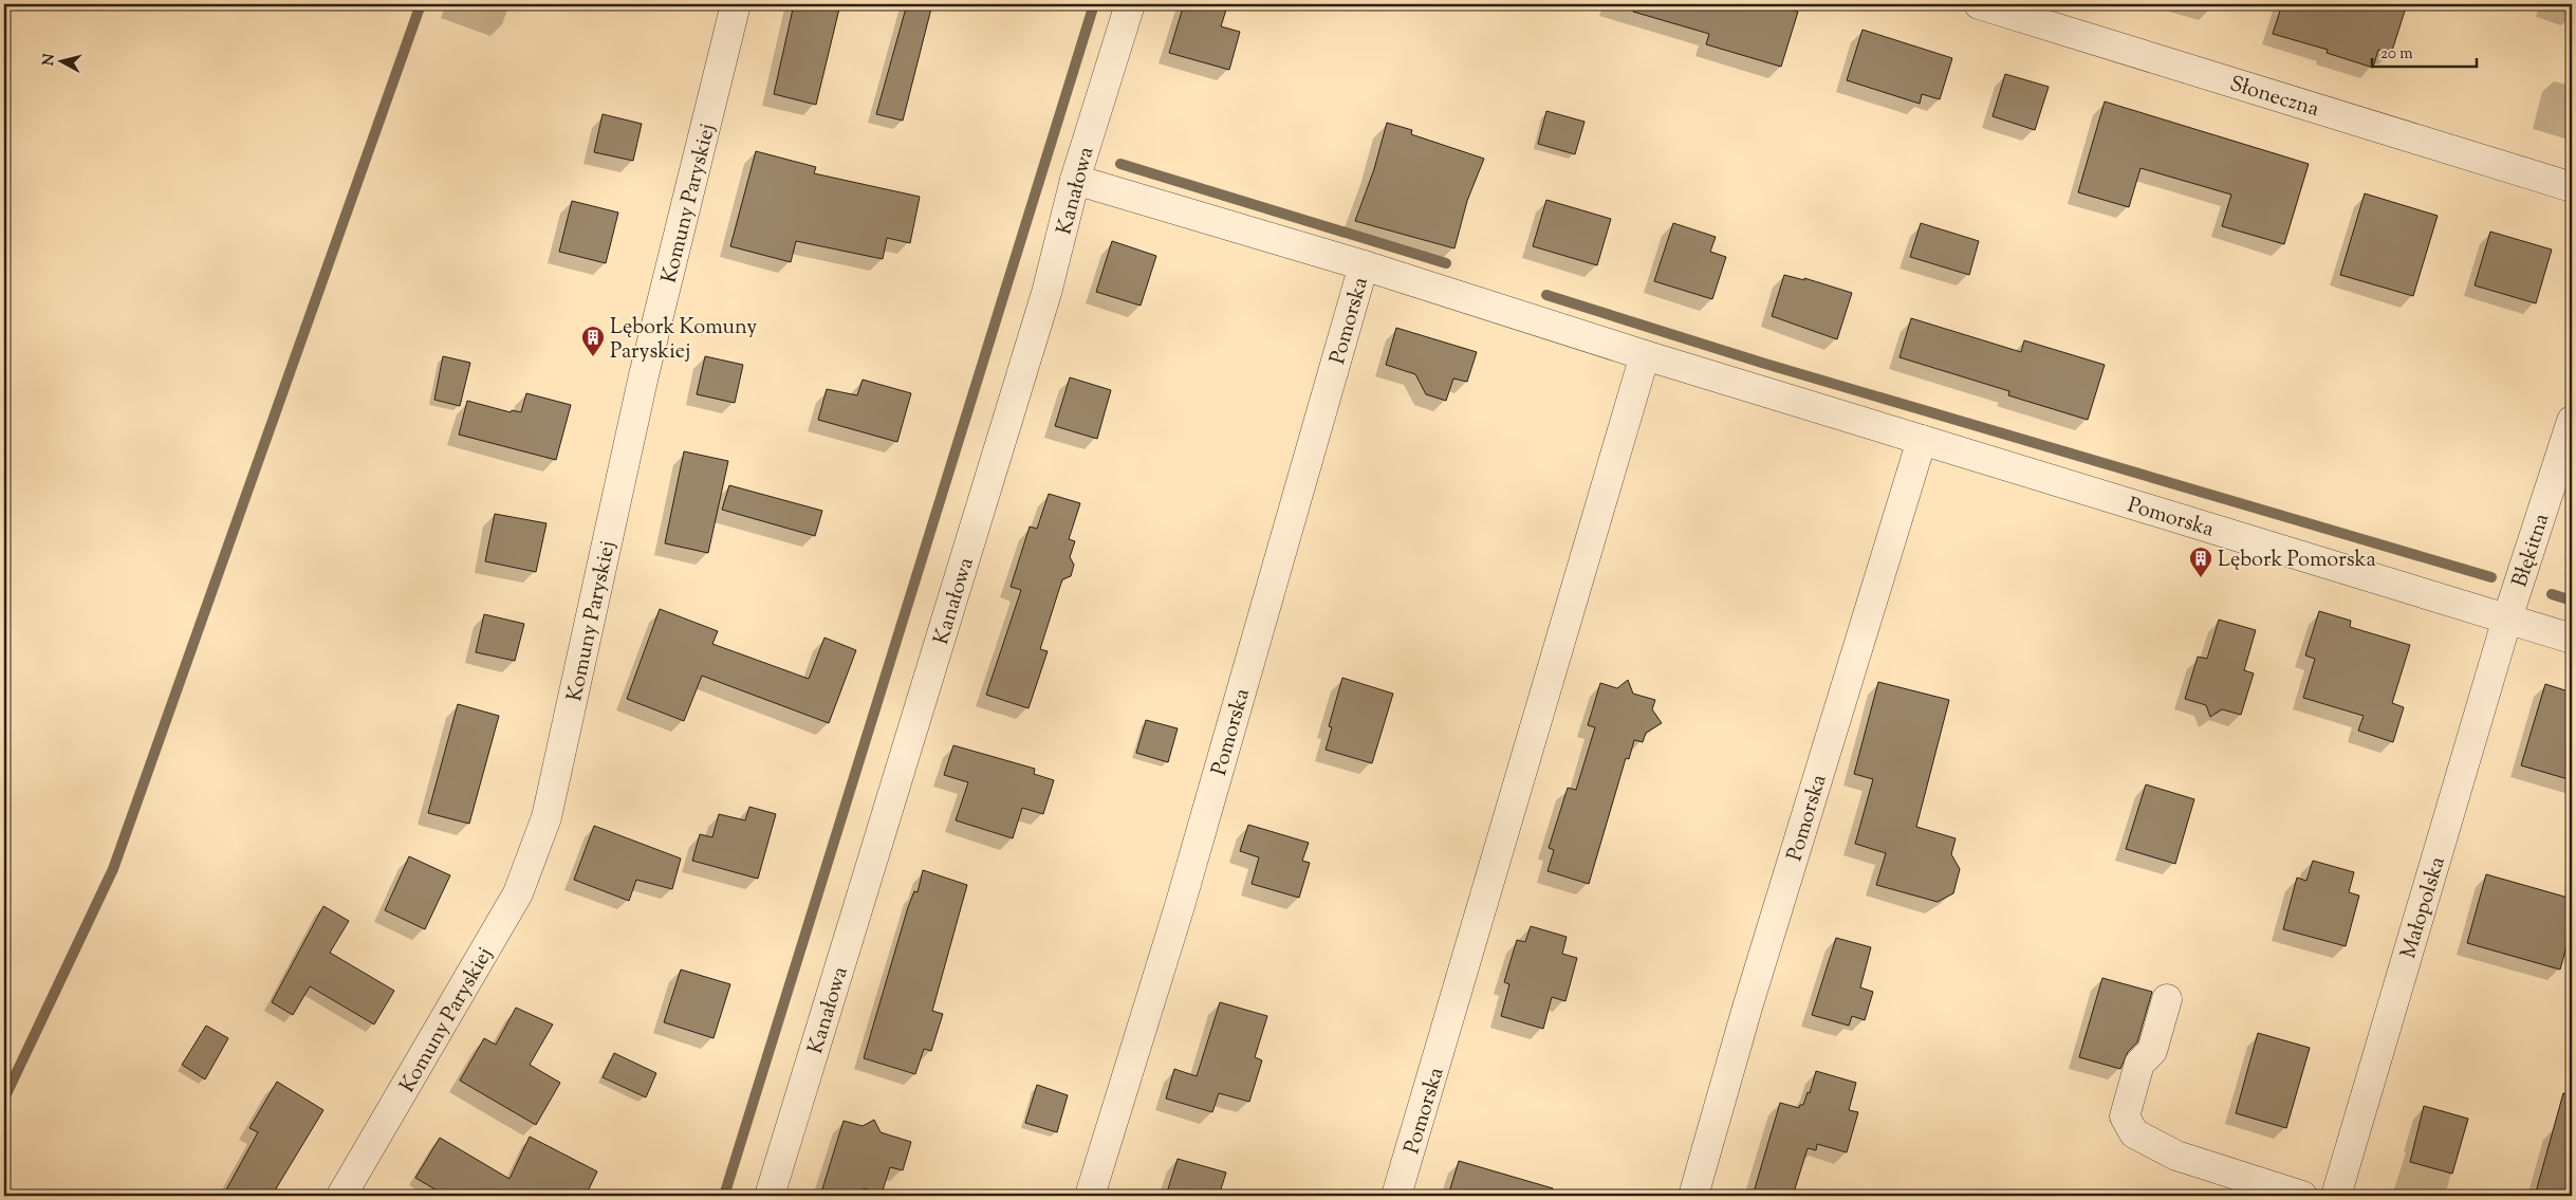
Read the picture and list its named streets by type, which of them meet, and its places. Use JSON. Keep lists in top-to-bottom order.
{
  "streets": {
    "street": [
      "Słoneczna",
      "Kanałowa",
      "Komuny Paryskiej",
      "Pomorska",
      "Błękitna",
      "Małopolska"
    ]
  },
  "crossings": [
    ["Kanałowa", "Pomorska"],
    ["Pomorska", "Błękitna"],
    ["Pomorska", "Małopolska"],
    ["Błękitna", "Małopolska"]
  ],
  "places": {
    "building": ["Lębork Komuny Paryskiej", "Lębork Pomorska"]
  },
  "scale_bar": "20 m",
  "north": "left"
}
